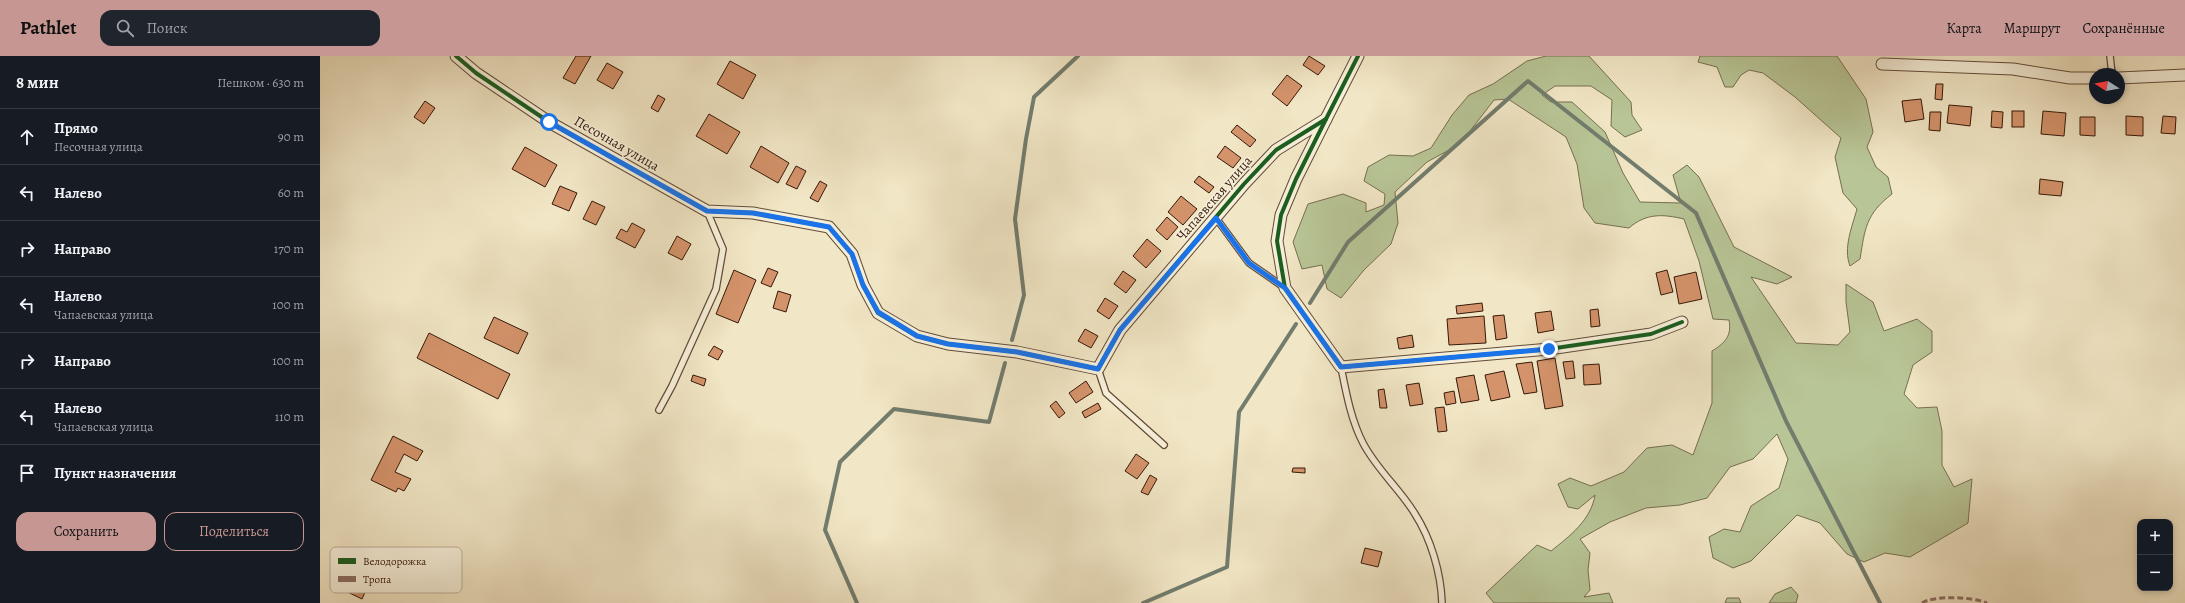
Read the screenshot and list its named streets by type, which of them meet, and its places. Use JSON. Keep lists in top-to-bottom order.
{
  "streets": {
    "street": ["Песочная улица", "Чапаевская улица"]
  },
  "legend": ["Велодорожка", "Тропа"],
  "north": "left",
  "page": {
    "header": "Pathlet",
    "search": "Поиск",
    "nav": ["Карта", "Маршрут", "Сохранённые"],
    "heading": ["8 мин", "Пешком · 630 m"],
    "list": [
      ["Прямо", "Песочная улица", "90 m"],
      ["Налево", "60 m"],
      ["Направо", "170 m"],
      ["Налево", "Чапаевская улица", "100 m"],
      ["Направо", "100 m"],
      ["Налево", "Чапаевская улица", "110 m"],
      "Пункт назначения"
    ],
    "buttons": ["Сохранить", "Поделиться"],
    "map_buttons": ["+", "−"]
  }
}
